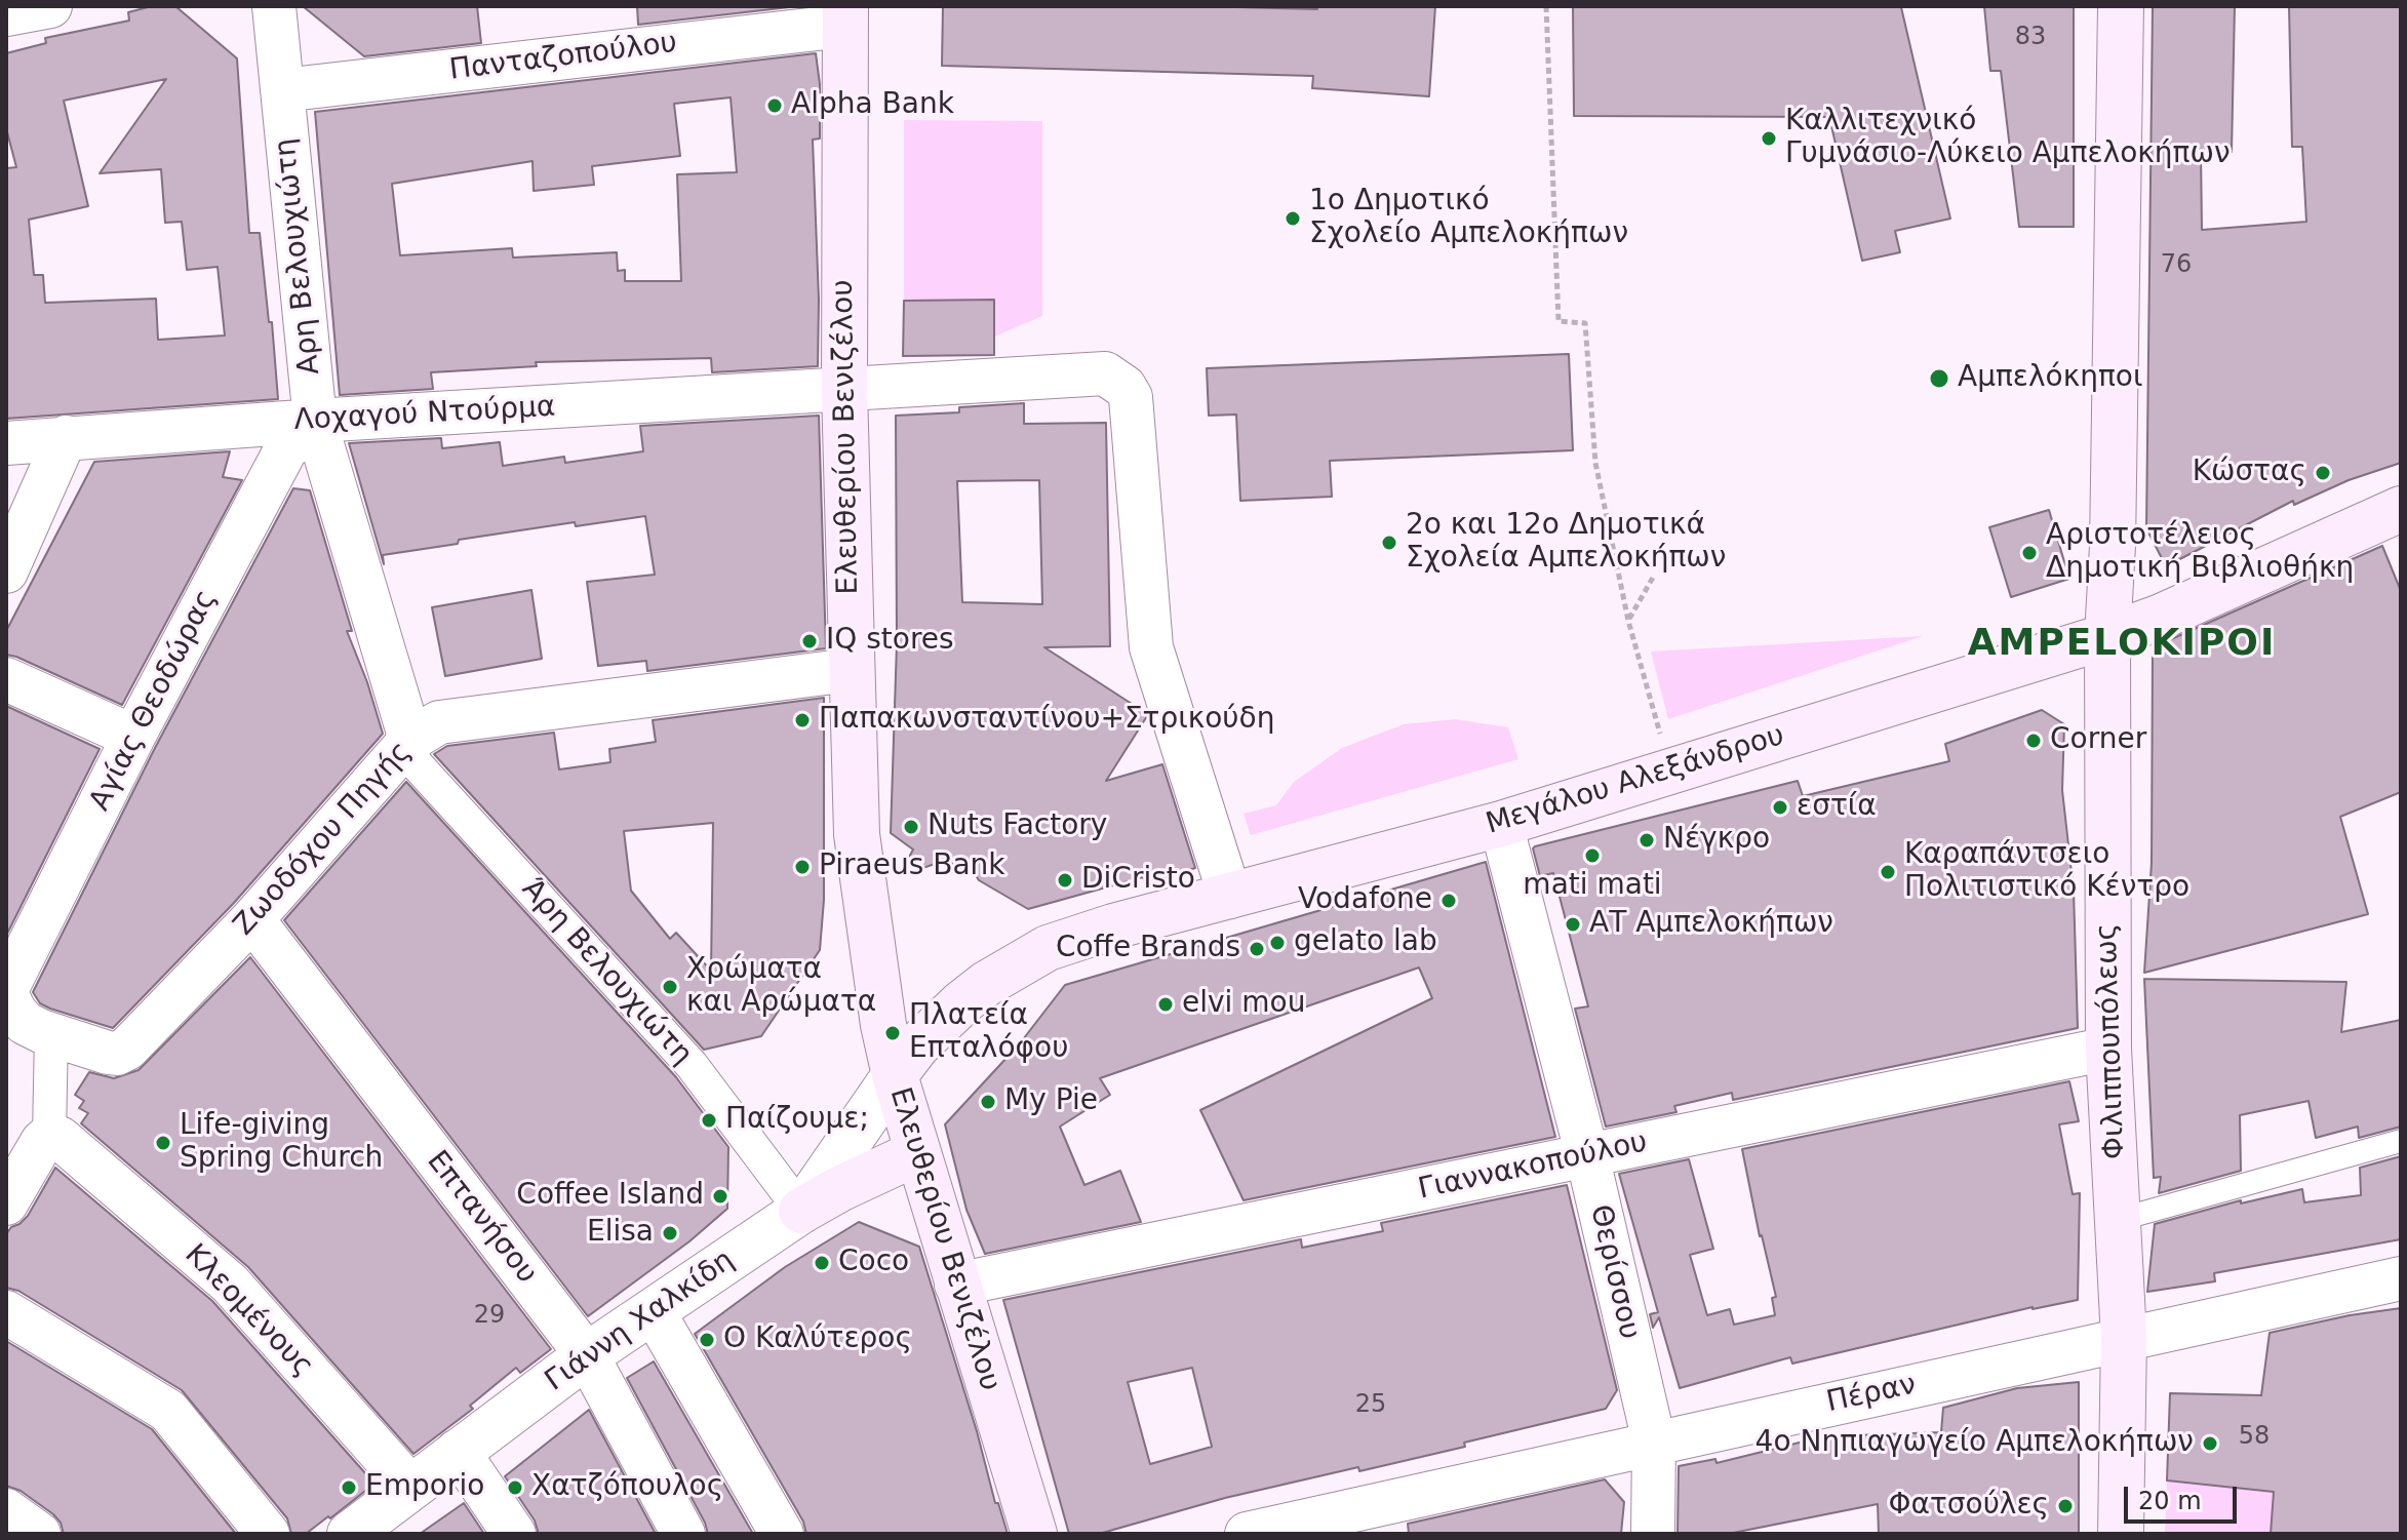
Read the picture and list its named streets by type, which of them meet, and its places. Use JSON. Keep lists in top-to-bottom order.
{
  "streets": {
    "main road": ["Ελευθερίου Βενιζέλου", "Μεγάλου Αλεξάνδρου", "Φιλιππουπόλεως"],
    "street": [
      "Πανταζοπούλου",
      "Αρη Βελουχιώτη",
      "Λοχαγού Ντούρμα",
      "Αγίας Θεοδώρας",
      "Ζωοδόχου Πηγής",
      "Άρη Βελουχιώτη",
      "Γιαννακοπούλου",
      "Επτανήσου",
      "Θερίσσου",
      "Κλεομένους",
      "Γιάννη Χαλκίδη",
      "Πέραν"
    ]
  },
  "crossings": [
    ["Πανταζοπούλου", "Αρη Βελουχιώτη"],
    ["Πανταζοπούλου", "Ελευθερίου Βενιζέλου"],
    ["Αρη Βελουχιώτη", "Λοχαγού Ντούρμα"],
    ["Αρη Βελουχιώτη", "Αγίας Θεοδώρας"],
    ["Αρη Βελουχιώτη", "Ζωοδόχου Πηγής"],
    ["Αρη Βελουχιώτη", "Άρη Βελουχιώτη"],
    ["Λοχαγού Ντούρμα", "Ελευθερίου Βενιζέλου"],
    ["Λοχαγού Ντούρμα", "Αγίας Θεοδώρας"],
    ["Λοχαγού Ντούρμα", "Μεγάλου Αλεξάνδρου"],
    ["Ελευθερίου Βενιζέλου", "Μεγάλου Αλεξάνδρου"],
    ["Ελευθερίου Βενιζέλου", "Ζωοδόχου Πηγής"],
    ["Ελευθερίου Βενιζέλου", "Γιαννακοπούλου"],
    ["Ελευθερίου Βενιζέλου", "Γιάννη Χαλκίδη"],
    ["Αγίας Θεοδώρας", "Ζωοδόχου Πηγής"],
    ["Μεγάλου Αλεξάνδρου", "Φιλιππουπόλεως"],
    ["Μεγάλου Αλεξάνδρου", "Θερίσσου"],
    ["Μεγάλου Αλεξάνδρου", "Γιάννη Χαλκίδη"],
    ["Ζωοδόχου Πηγής", "Άρη Βελουχιώτη"],
    ["Ζωοδόχου Πηγής", "Επτανήσου"],
    ["Άρη Βελουχιώτη", "Γιάννη Χαλκίδη"],
    ["Φιλιππουπόλεως", "Γιαννακοπούλου"],
    ["Φιλιππουπόλεως", "Πέραν"],
    ["Γιαννακοπούλου", "Θερίσσου"],
    ["Επτανήσου", "Γιάννη Χαλκίδη"],
    ["Θερίσσου", "Πέραν"],
    ["Κλεομένους", "Γιάννη Χαλκίδη"]
  ],
  "districts": ["AMPELOKIPOI"],
  "places": [
    "Alpha Bank",
    "Καλλιτεχνικό Γυμνάσιο-Λύκειο Αμπελοκήπων",
    "1ο Δημοτικό Σχολείο Αμπελοκήπων",
    "Αμπελόκηποι",
    "Κώστας",
    "2ο και 12ο Δημοτικά Σχολεία Αμπελοκήπων",
    "Αριστοτέλειος Δημοτική Βιβλιοθήκη",
    "IQ stores",
    "Παπακωνσταντίνου+Στρικούδη",
    "Corner",
    "εστία",
    "Nuts Factory",
    "Νέγκρο",
    "mati mati",
    "Piraeus Bank",
    "Καραπάντσειο Πολιτιστικό Κέντρο",
    "DiCristo",
    "Vodafone",
    "ΑΤ Αμπελοκήπων",
    "gelato lab",
    "Coffe Brands",
    "Χρώματα και Αρώματα",
    "elvi mou",
    "Πλατεία Επταλόφου",
    "My Pie",
    "Παίζουμε;",
    "Life-giving Spring Church",
    "Coffee Island",
    "Elisa",
    "Coco",
    "Ο Καλύτερος",
    "4ο Νηπιαγωγείο Αμπελοκήπων",
    "Emporio",
    "Χατζόπουλος",
    "Φατσούλες"
  ],
  "house_numbers": [
    "83",
    "76",
    "29",
    "25",
    "58"
  ],
  "scale_bar": "20 m"
}
